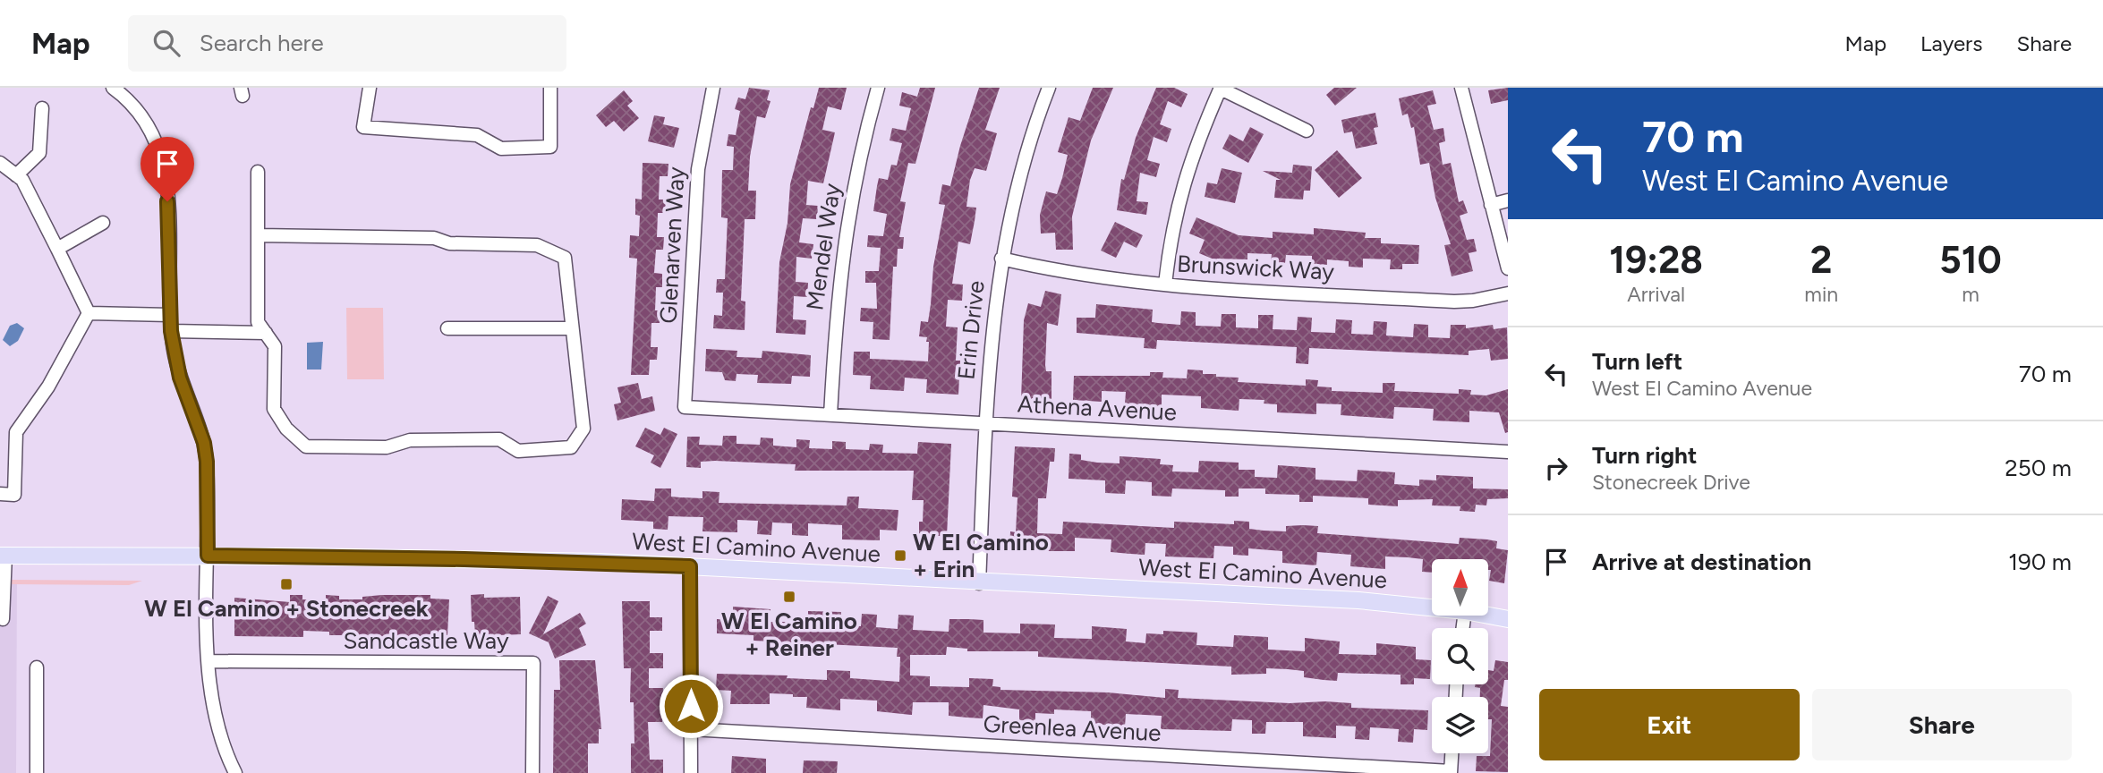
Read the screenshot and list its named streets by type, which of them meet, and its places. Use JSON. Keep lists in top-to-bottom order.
{
  "streets": {
    "main road": ["West El Camino Avenue"],
    "street": [
      "Glenarven Way",
      "Mendel Way",
      "Brunswick Way",
      "Erin Drive",
      "Athena Avenue",
      "Sandcastle Way",
      "Greenlea Avenue"
    ]
  },
  "crossings": [
    ["Glenarven Way", "Athena Avenue"],
    ["Mendel Way", "Athena Avenue"],
    ["Brunswick Way", "Erin Drive"],
    ["Erin Drive", "Athena Avenue"],
    ["Erin Drive", "West El Camino Avenue"]
  ],
  "places": {
    "transit": ["W El Camino + Erin", "W El Camino + Stonecreek", "W El Camino + Reiner"]
  },
  "north": "top",
  "page": {
    "header": "Map",
    "search": "Search here",
    "nav": ["Map", "Layers", "Share"],
    "turn": ["70 m", "West El Camino Avenue"],
    "eta": [
      "19:28",
      "Arrival",
      "2",
      "min",
      "510",
      "m"
    ],
    "list": [
      {
        "name": "Turn left",
        "note": "West El Camino Avenue",
        "value": "70 m"
      },
      {
        "name": "Turn right",
        "note": "Stonecreek Drive",
        "value": "250 m"
      },
      {
        "name": "Arrive at destination",
        "value": "190 m"
      }
    ],
    "buttons": ["Exit", "Share"]
  }
}
